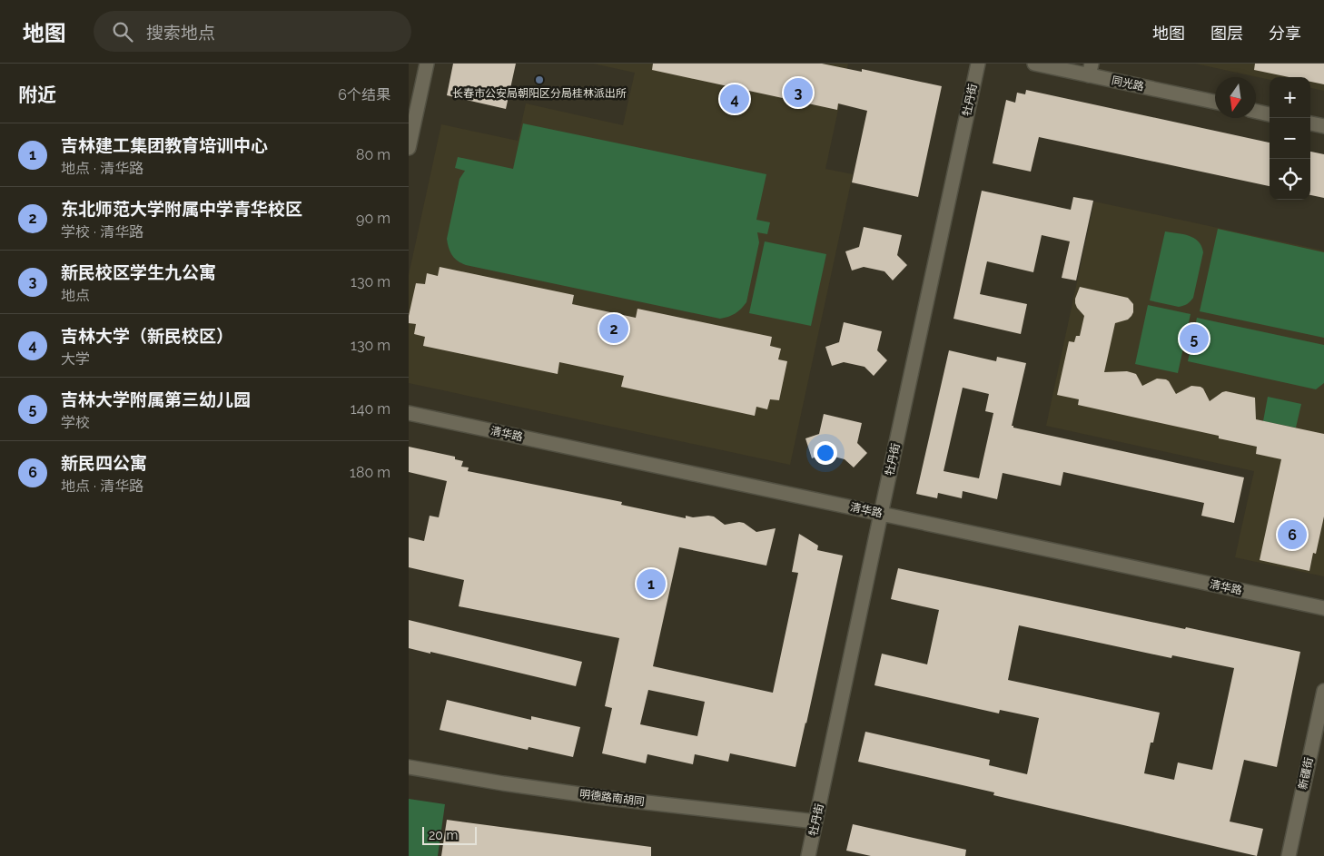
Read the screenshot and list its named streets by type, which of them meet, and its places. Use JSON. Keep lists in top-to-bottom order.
{
  "streets": {
    "street": [
      "同光路",
      "牡丹街",
      "清华路",
      "新疆街",
      "明德路南胡同"
    ]
  },
  "crossings": [
    ["牡丹街", "清华路"],
    ["牡丹街", "明德路南胡同"]
  ],
  "places": ["长春市公安局朝阳区分局桂林派出所"],
  "scale_bar": "20 m",
  "north": "bottom",
  "page": {
    "header": "地图",
    "search": "搜索地点",
    "nav": ["地图", "图层", "分享"],
    "heading": ["附近", "6个结果"],
    "pins": [
      "3",
      "4",
      "2",
      "5",
      "6",
      "1"
    ],
    "map_buttons": ["+", "−"],
    "list": [
      {
        "mark": "1",
        "name": "吉林建工集团教育培训中心",
        "note": "地点 · 清华路",
        "value": "80 m"
      },
      {
        "mark": "2",
        "name": "东北师范大学附属中学青华校区",
        "note": "学校 · 清华路",
        "value": "90 m"
      },
      {
        "mark": "3",
        "name": "新民校区学生九公寓",
        "note": "地点",
        "value": "130 m"
      },
      {
        "mark": "4",
        "name": "吉林大学（新民校区）",
        "note": "大学",
        "value": "130 m"
      },
      {
        "mark": "5",
        "name": "吉林大学附属第三幼儿园",
        "note": "学校",
        "value": "140 m"
      },
      {
        "mark": "6",
        "name": "新民四公寓",
        "note": "地点 · 清华路",
        "value": "180 m"
      }
    ],
    "scale": "20 m"
  }
}
